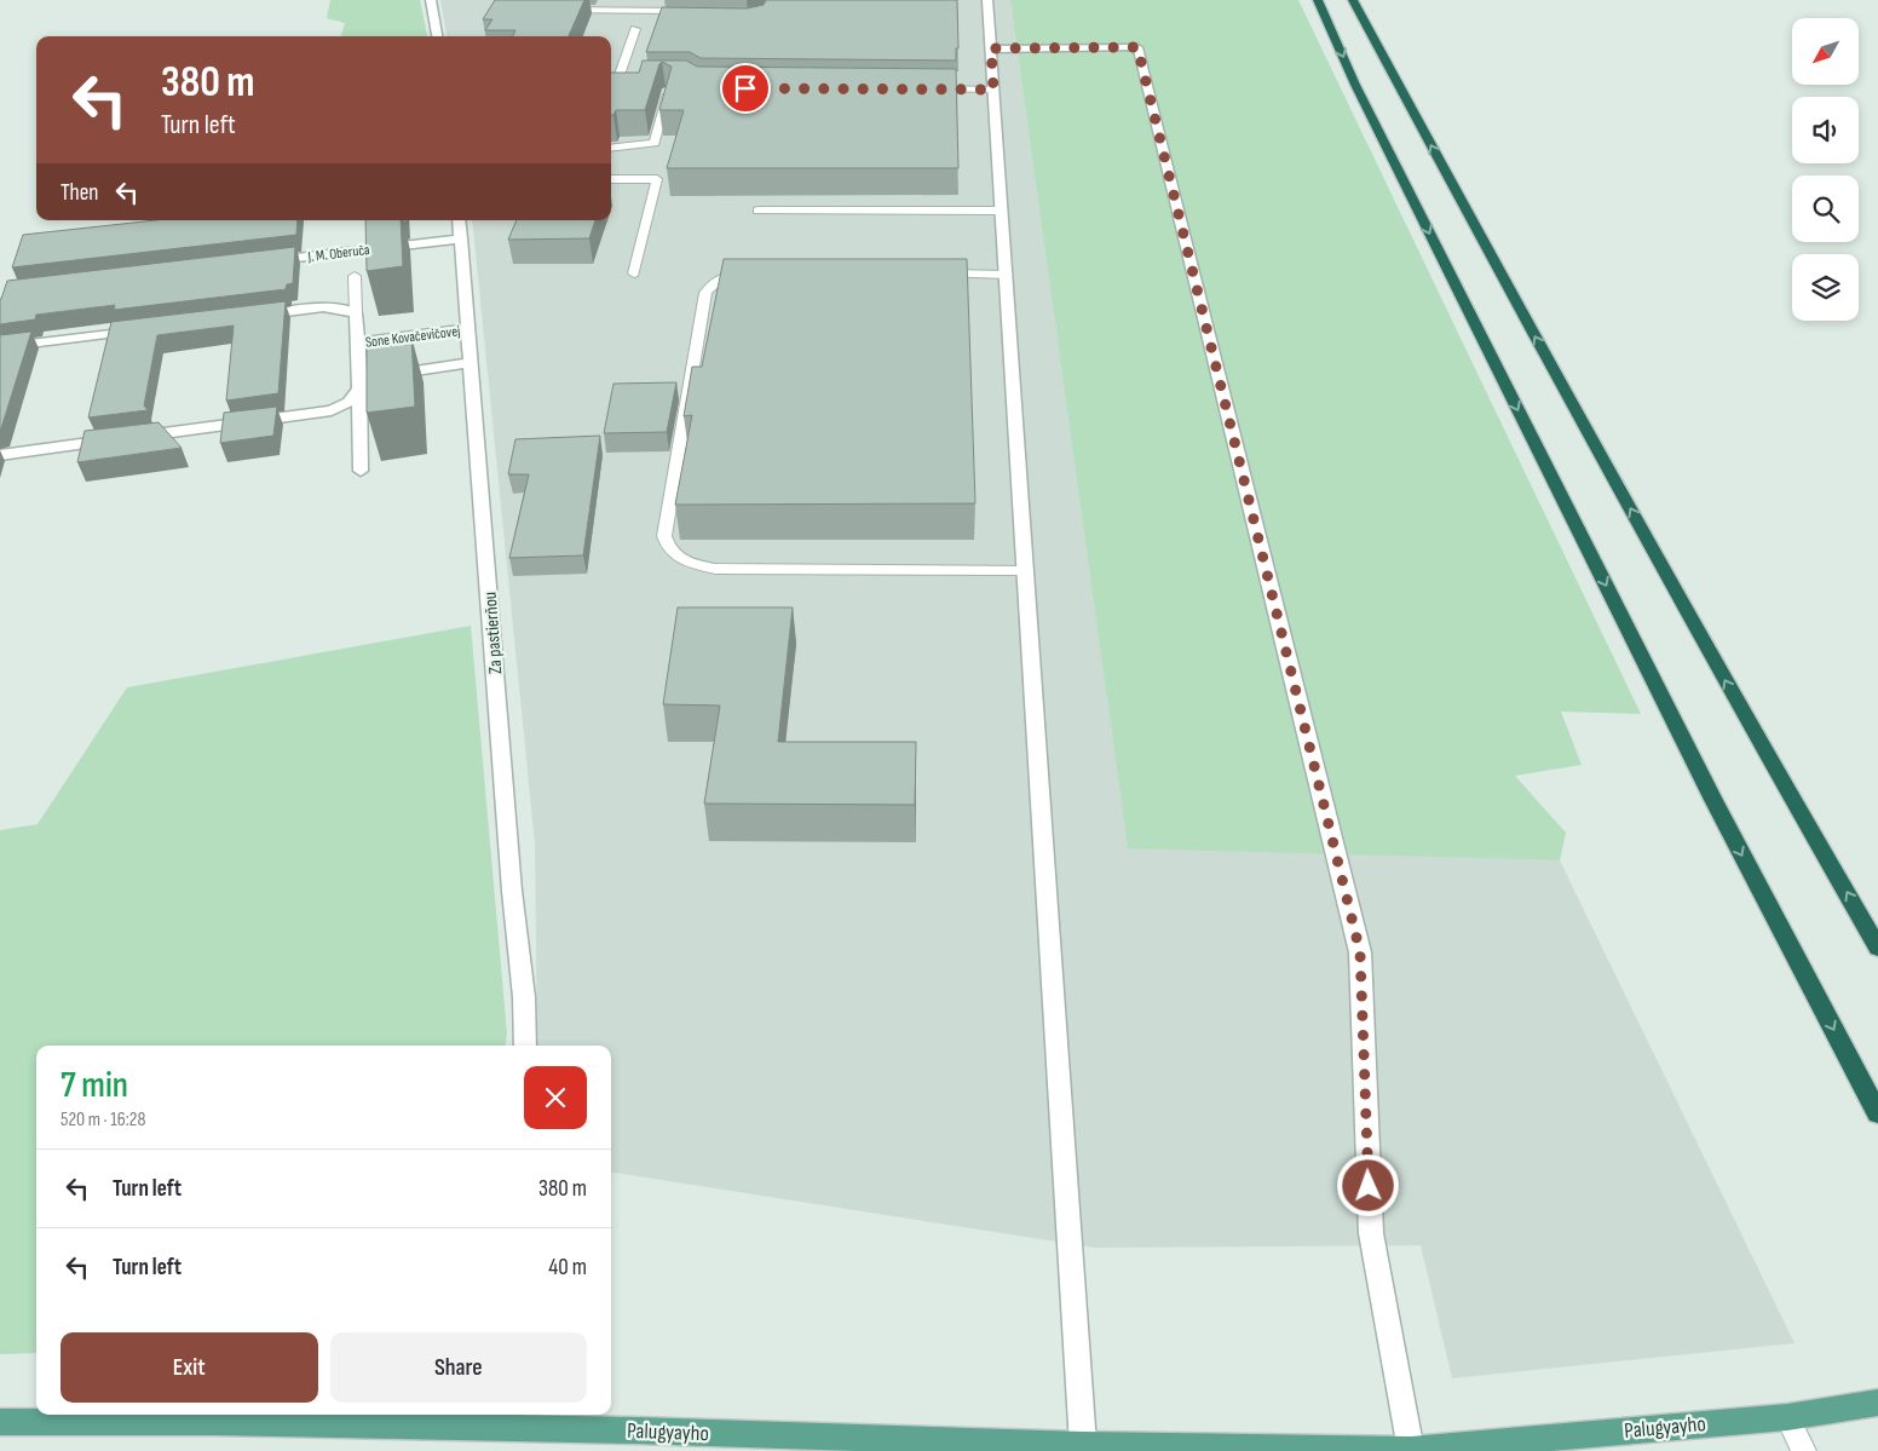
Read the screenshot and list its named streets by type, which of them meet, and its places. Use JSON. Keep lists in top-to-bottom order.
{
  "streets": {
    "main road": ["Palugyayho"],
    "street": ["J. M. Oberuča", "Sone Kovačevičovej", "Za pastierňou"]
  },
  "crossings": [
    ["J. M. Oberuča", "Za pastierňou"],
    ["Sone Kovačevičovej", "Za pastierňou"]
  ],
  "north": "bottom left",
  "page": {
    "turn": ["380 m", "Turn left"],
    "then": "Then",
    "heading": ["7 min", "520 m · 16:28"],
    "list": [
      {
        "name": "Turn left",
        "value": "380 m"
      },
      {
        "name": "Turn left",
        "value": "40 m"
      }
    ],
    "buttons": ["Exit", "Share"]
  }
}
